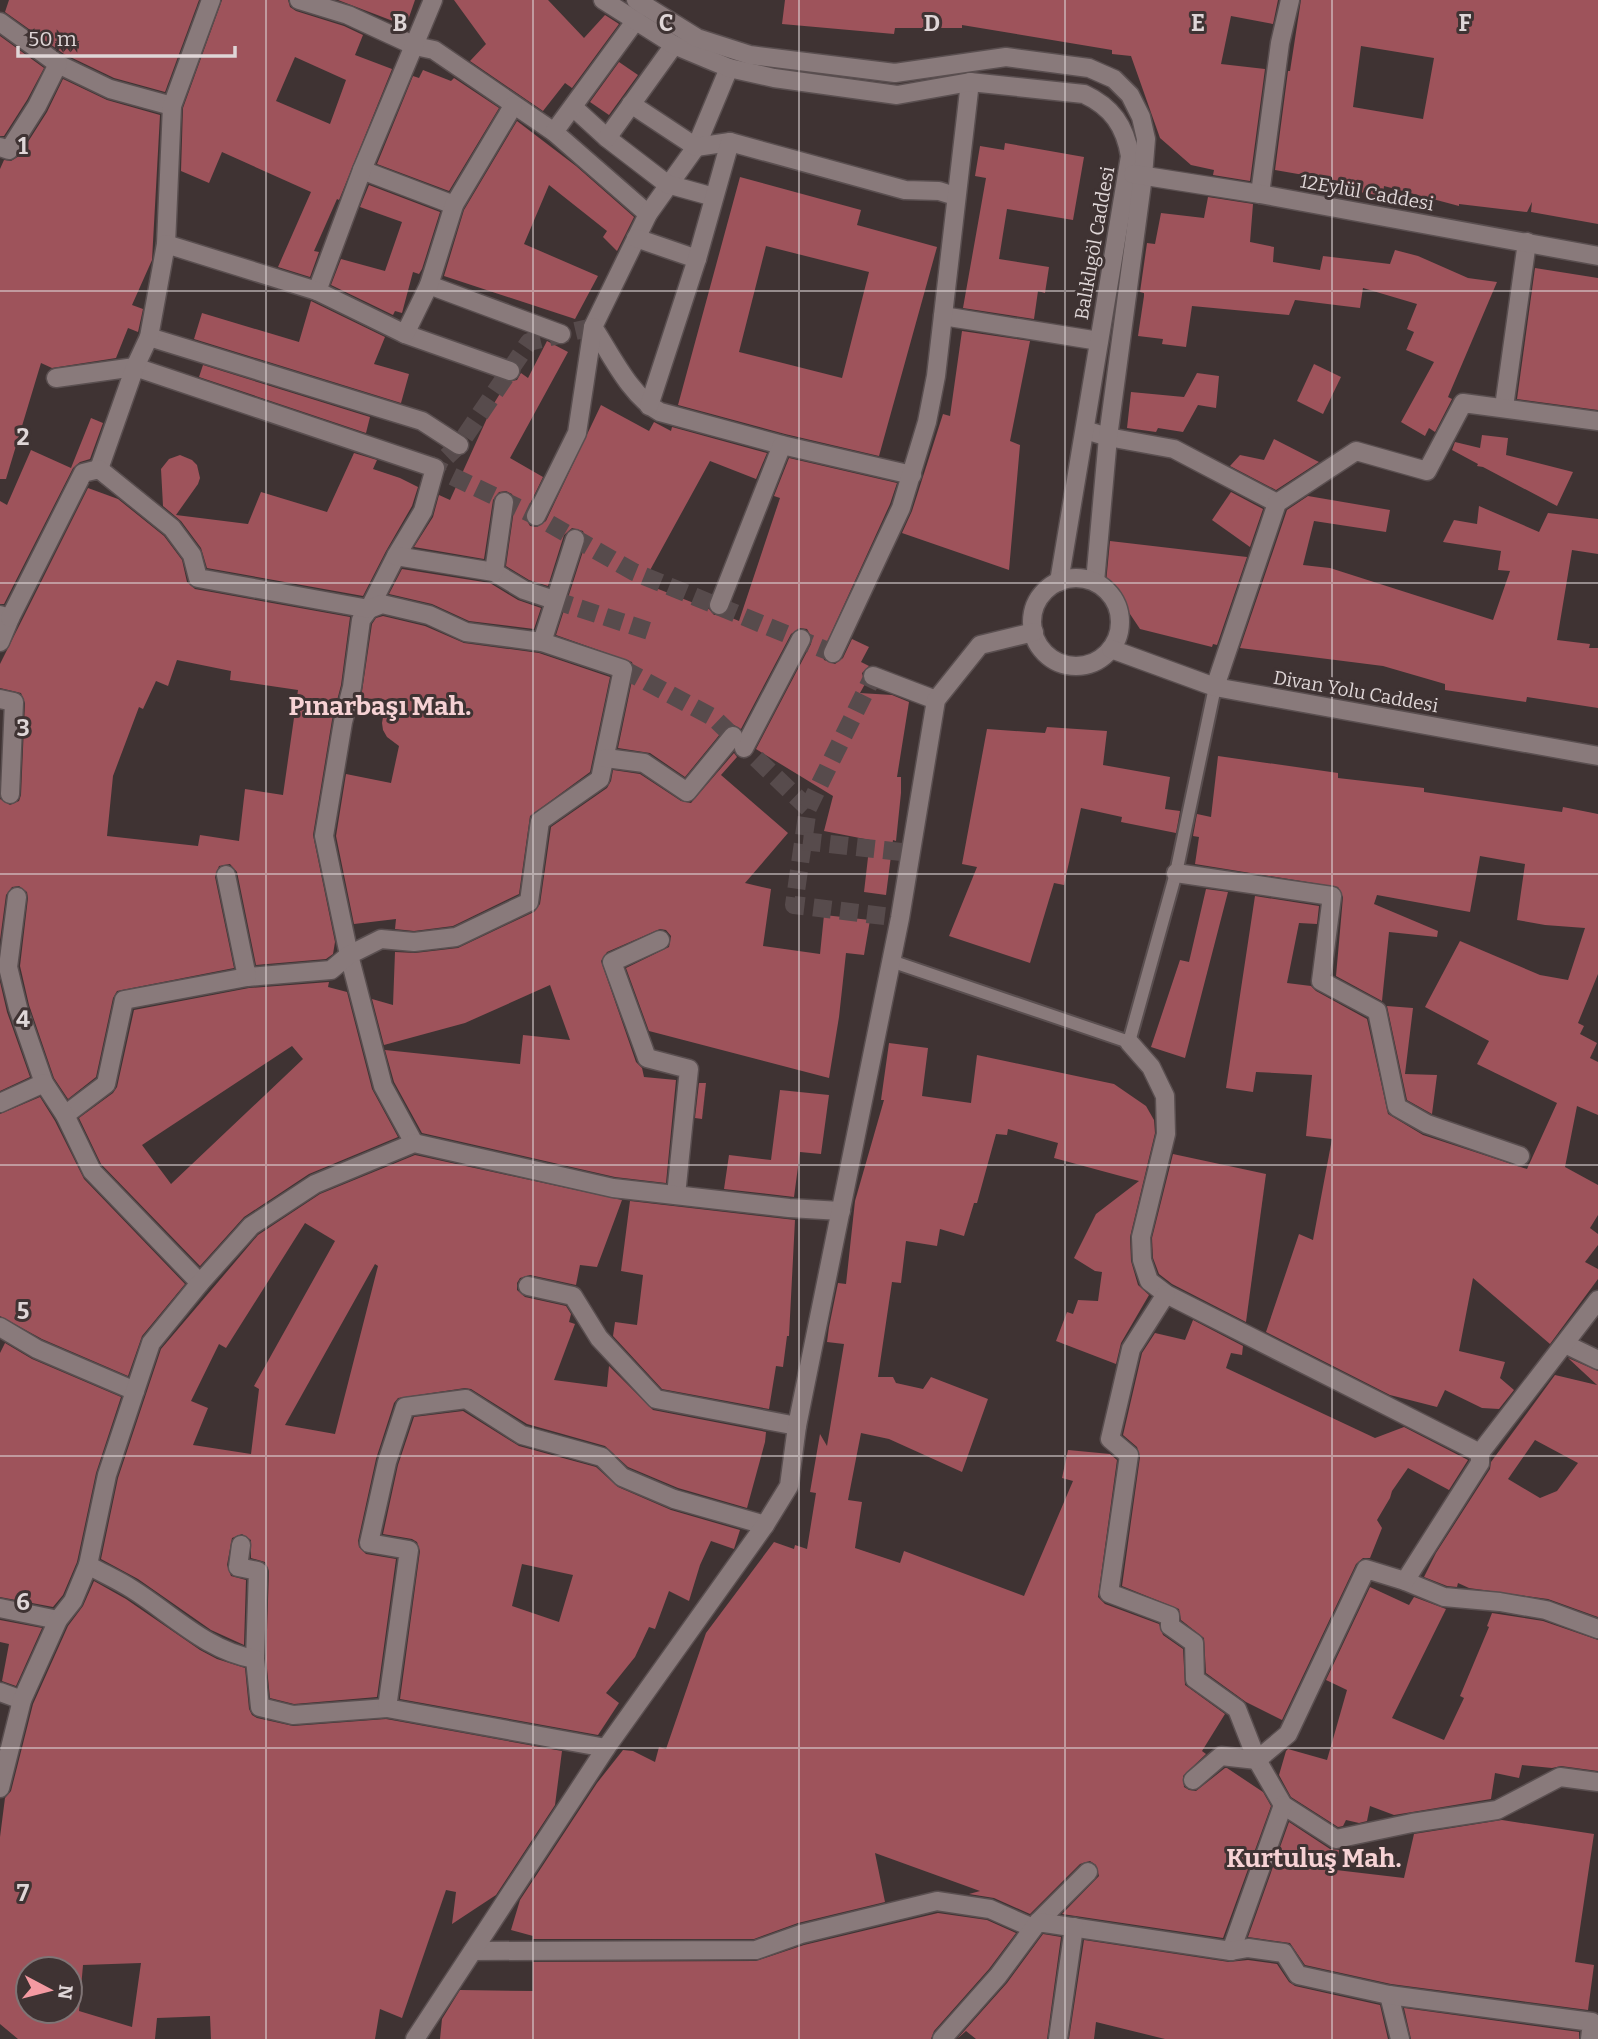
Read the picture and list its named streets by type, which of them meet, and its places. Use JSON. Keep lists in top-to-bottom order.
{
  "streets": {
    "street": ["12Eylül Caddesi", "Balıklıgöl Caddesi", "Divan Yolu Caddesi"]
  },
  "crossings": [
    ["12Eylül Caddesi", "Balıklıgöl Caddesi"],
    ["Balıklıgöl Caddesi", "Divan Yolu Caddesi"]
  ],
  "districts": ["Pınarbaşı Mah.", "Kurtuluş Mah."],
  "scale_bar": "50 m",
  "north": "right",
  "grid": {
    "columns": [
      "B",
      "C",
      "D",
      "E",
      "F"
    ],
    "rows": [
      "1",
      "2",
      "3",
      "4",
      "5",
      "6",
      "7"
    ]
  }
}
